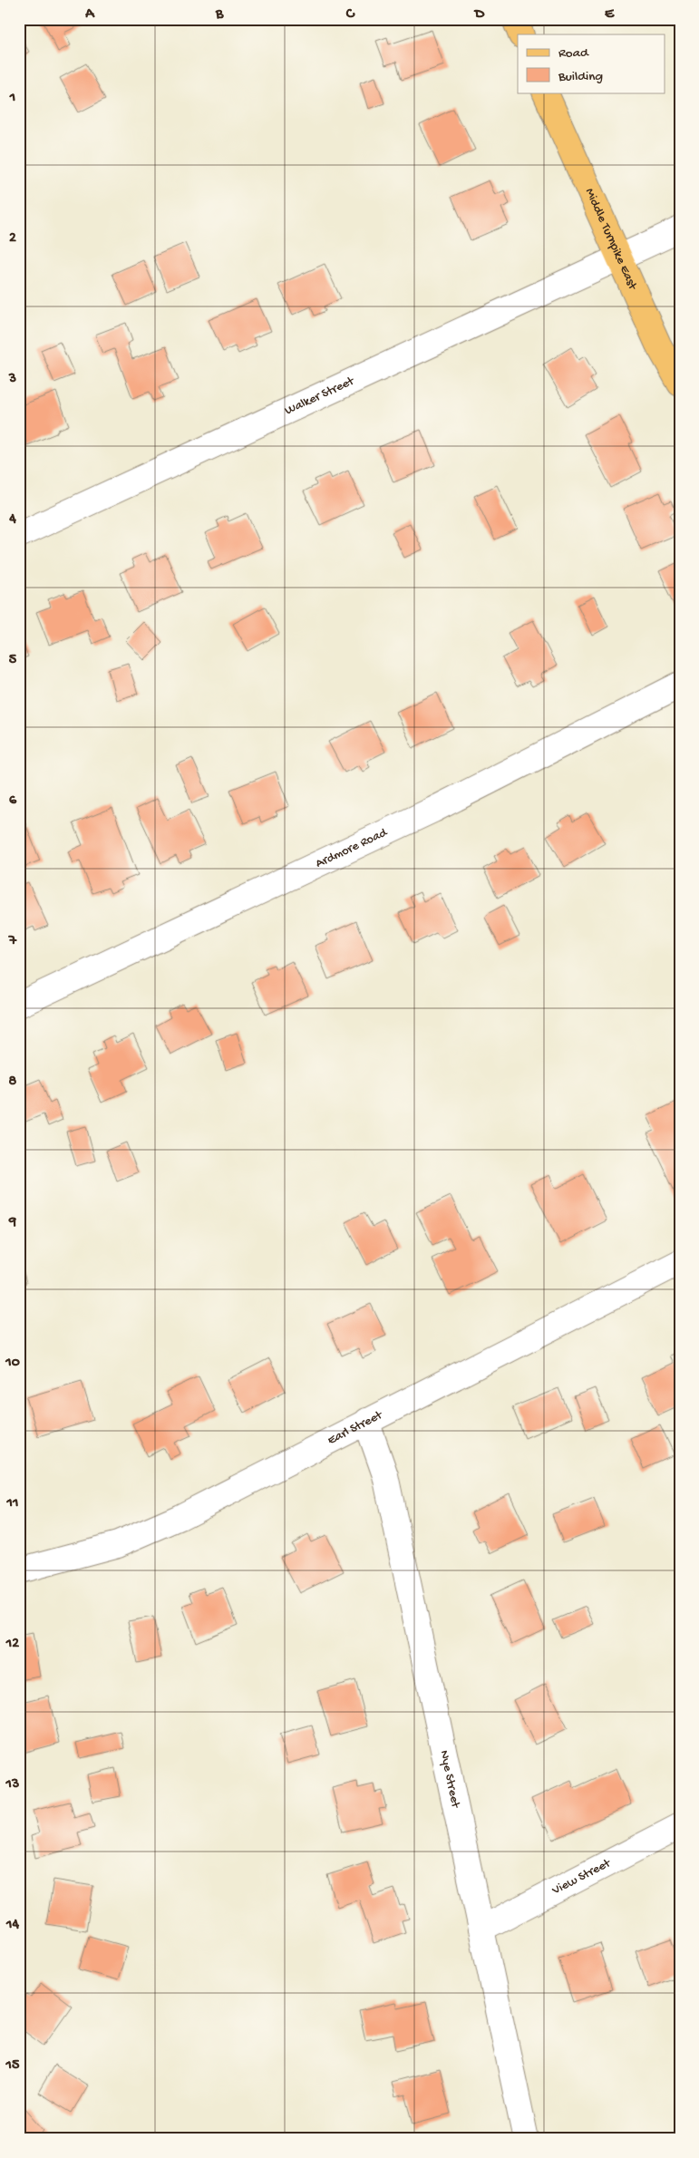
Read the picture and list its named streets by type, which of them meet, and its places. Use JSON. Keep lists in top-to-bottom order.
{
  "streets": {
    "main road": ["Middle Turnpike East"],
    "street": [
      "Walker Street",
      "Ardmore Road",
      "Earl Street",
      "Nye Street",
      "View Street"
    ]
  },
  "crossings": [
    ["Middle Turnpike East", "Walker Street"],
    ["Earl Street", "Nye Street"],
    ["Nye Street", "View Street"]
  ],
  "legend": ["Road", "Building"],
  "grid": {
    "columns": [
      "A",
      "B",
      "C",
      "D",
      "E"
    ],
    "rows": [
      "1",
      "2",
      "3",
      "4",
      "5",
      "6",
      "7",
      "8",
      "9",
      "10",
      "11",
      "12",
      "13",
      "14",
      "15"
    ]
  }
}
